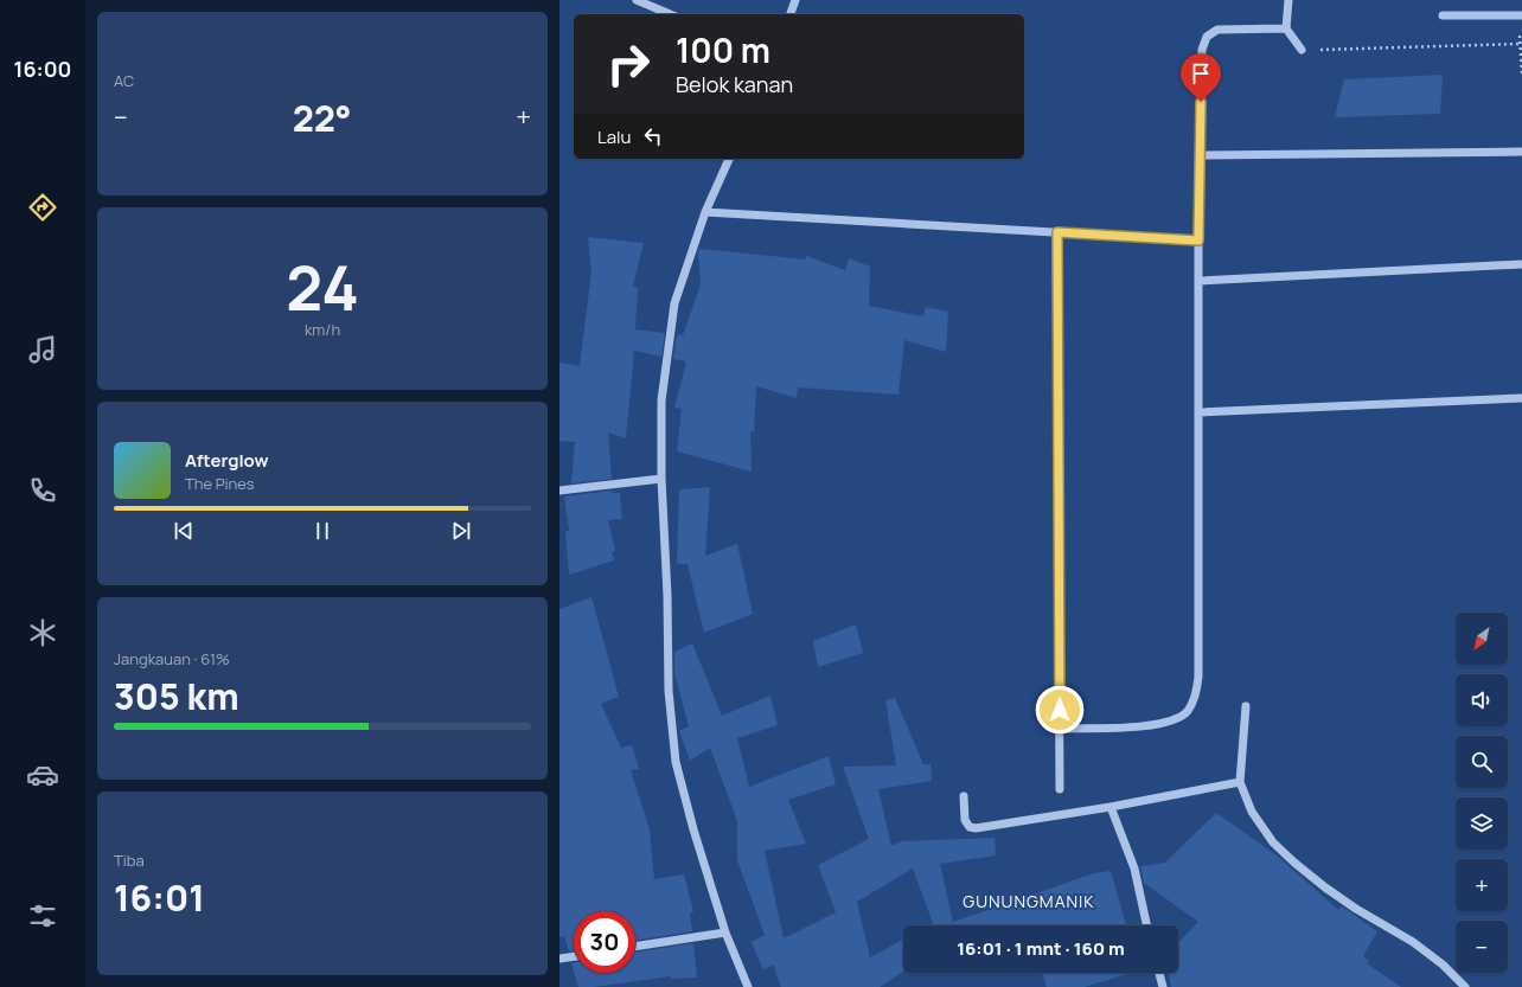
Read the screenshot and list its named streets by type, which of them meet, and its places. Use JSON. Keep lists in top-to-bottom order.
{
  "districts": ["GUNUNGMANIK"],
  "north": "bottom left",
  "page": {
    "tabs": "16:00",
    "tile": [
      "AC",
      ["24", "km/h"],
      ["Jangkauan · 61%", "305 km"],
      ["Tiba", "16:01"]
    ],
    "turn": ["100 m", "Belok kanan"],
    "heat": ["−", "22°", "+"],
    "then": "Lalu",
    "song": ["Afterglow", "The Pines"],
    "map_buttons": ["+", "−"],
    "limit": "30",
    "trip": "16:01 · 1 mnt · 160 m"
  }
}
